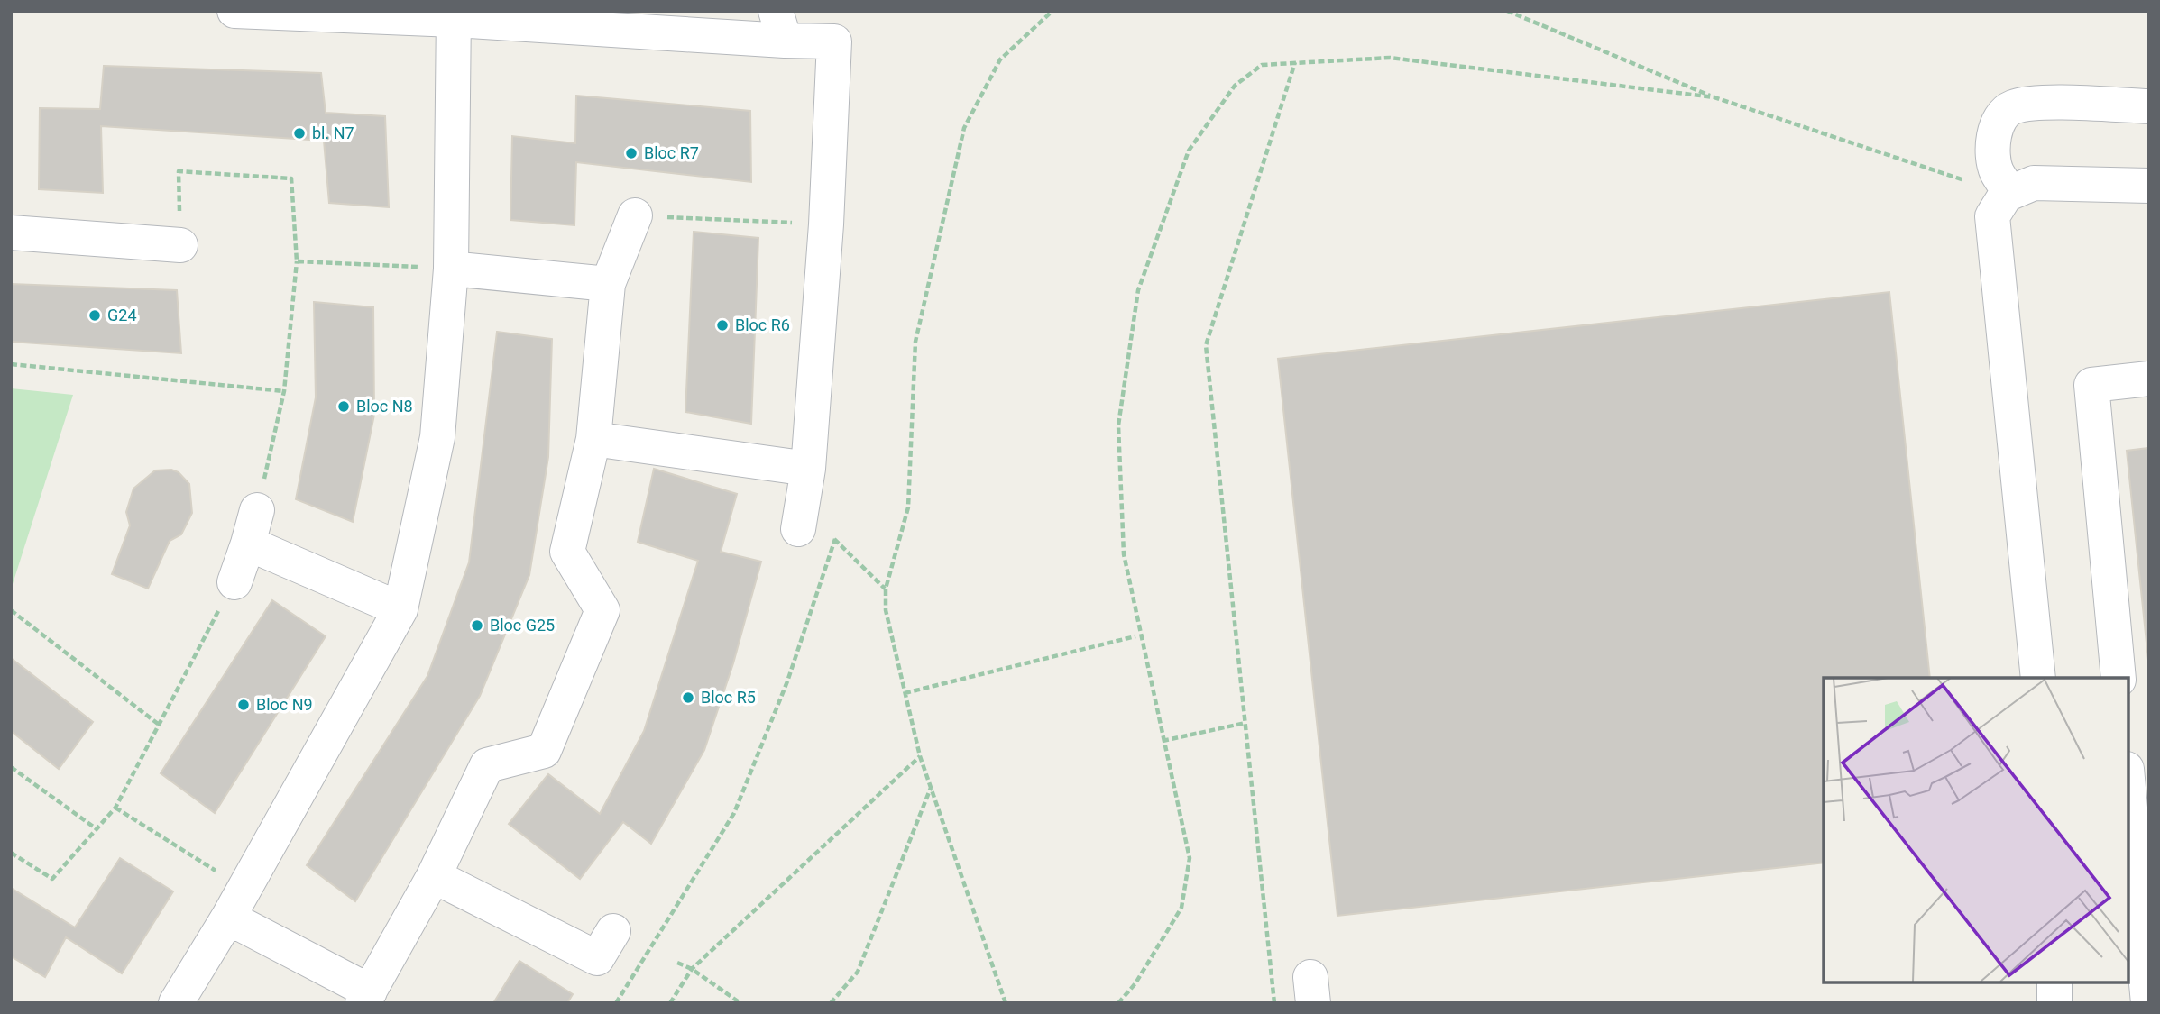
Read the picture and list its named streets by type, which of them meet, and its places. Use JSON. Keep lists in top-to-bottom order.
{
  "places": [
    "bl. N7",
    "Bloc R7",
    "G24",
    "Bloc R6",
    "Bloc N8",
    "Bloc G25",
    "Bloc R5",
    "Bloc N9"
  ]
}
